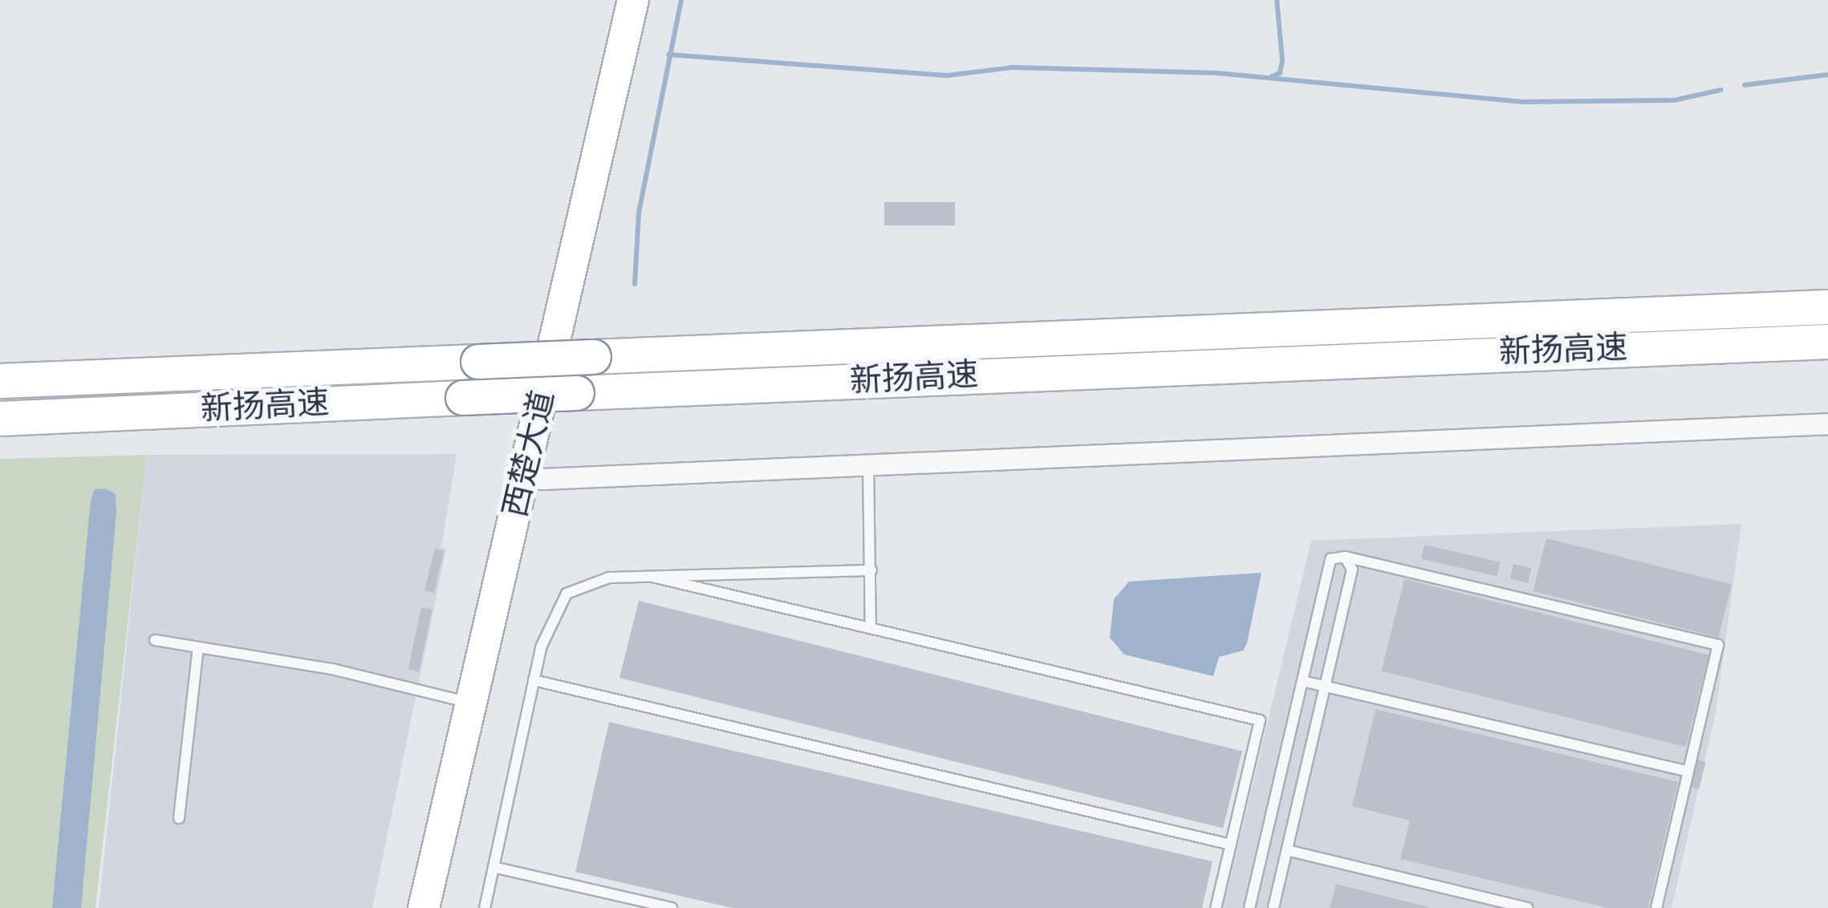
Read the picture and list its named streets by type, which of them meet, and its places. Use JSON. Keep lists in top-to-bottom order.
{
  "streets": {
    "highway": ["新扬高速"],
    "main road": ["西楚大道"]
  }
}
